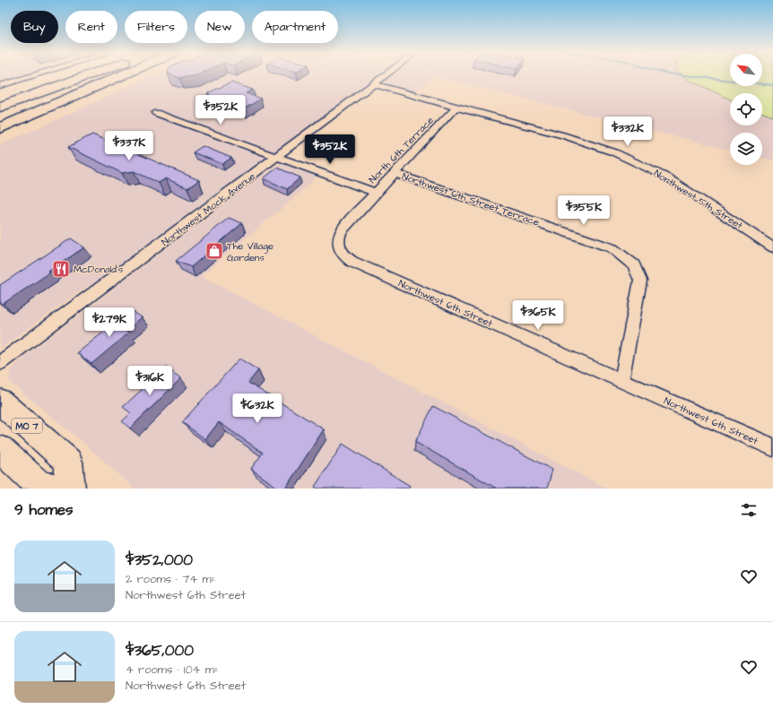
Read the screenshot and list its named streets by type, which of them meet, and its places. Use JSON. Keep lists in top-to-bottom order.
{
  "streets": {
    "main road": ["MO 7"],
    "street": [
      "North 6th Terrace",
      "Northwest 6th Street Terrace",
      "Northwest 5th Street",
      "Northwest Mock Avenue",
      "Northwest 6th Street"
    ]
  },
  "crossings": [
    ["North 6th Terrace", "Northwest 6th Street Terrace"],
    ["North 6th Terrace", "Northwest 5th Street"],
    ["North 6th Terrace", "Northwest 6th Street"],
    ["Northwest 6th Street Terrace", "Northwest 6th Street"],
    ["Northwest 5th Street", "Northwest Mock Avenue"]
  ],
  "places": {
    "shop": ["The Village Gardens"],
    "restaurant": ["McDonald's"]
  },
  "north": "top left",
  "page": {
    "chip": [
      "Buy",
      "Rent",
      "Filters",
      "New",
      "Apartment"
    ],
    "price": [
      "$352K",
      "$332K",
      "$337K",
      "$352K",
      "$355K",
      "$365K",
      "$279K",
      "$316K",
      "$632K"
    ],
    "heading": "9 homes",
    "list": [
      {
        "name": "$352,000",
        "note": "2 rooms · 74 m² · Northwest 6th Street"
      },
      {
        "name": "$365,000",
        "note": "4 rooms · 104 m² · Northwest 6th Street"
      }
    ]
  }
}
